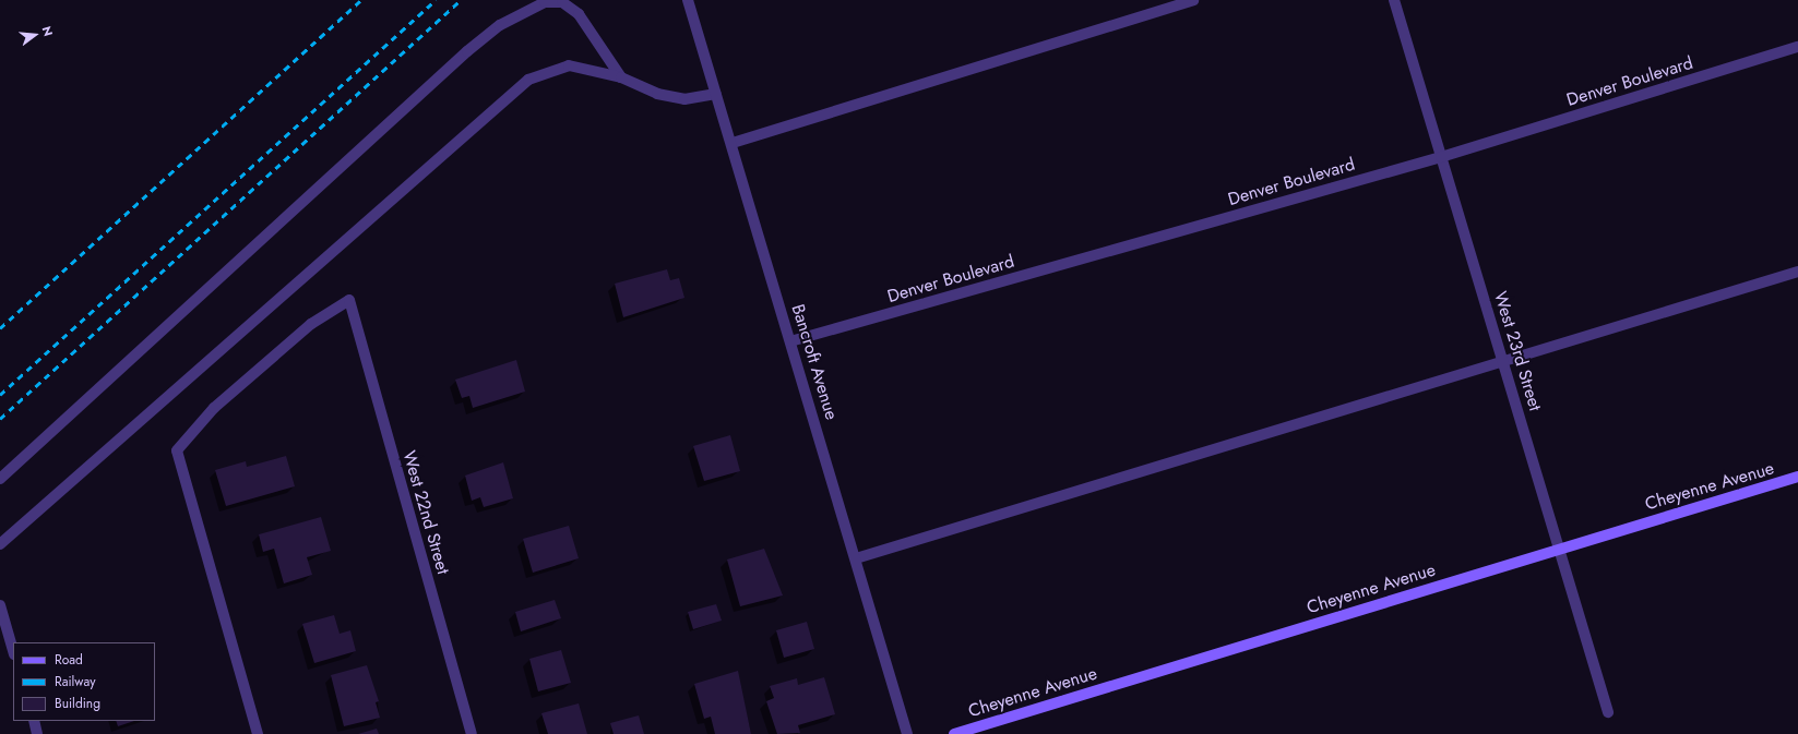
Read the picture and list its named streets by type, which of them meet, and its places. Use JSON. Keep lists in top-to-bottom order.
{
  "streets": {
    "street": [
      "Denver Boulevard",
      "West 23rd Street",
      "Bancroft Avenue",
      "Cheyenne Avenue",
      "West 22nd Street"
    ]
  },
  "crossings": [
    ["Denver Boulevard", "West 23rd Street"],
    ["Denver Boulevard", "Bancroft Avenue"],
    ["West 23rd Street", "Cheyenne Avenue"]
  ],
  "legend": ["Road", "Railway", "Building"],
  "north": "right"
}
